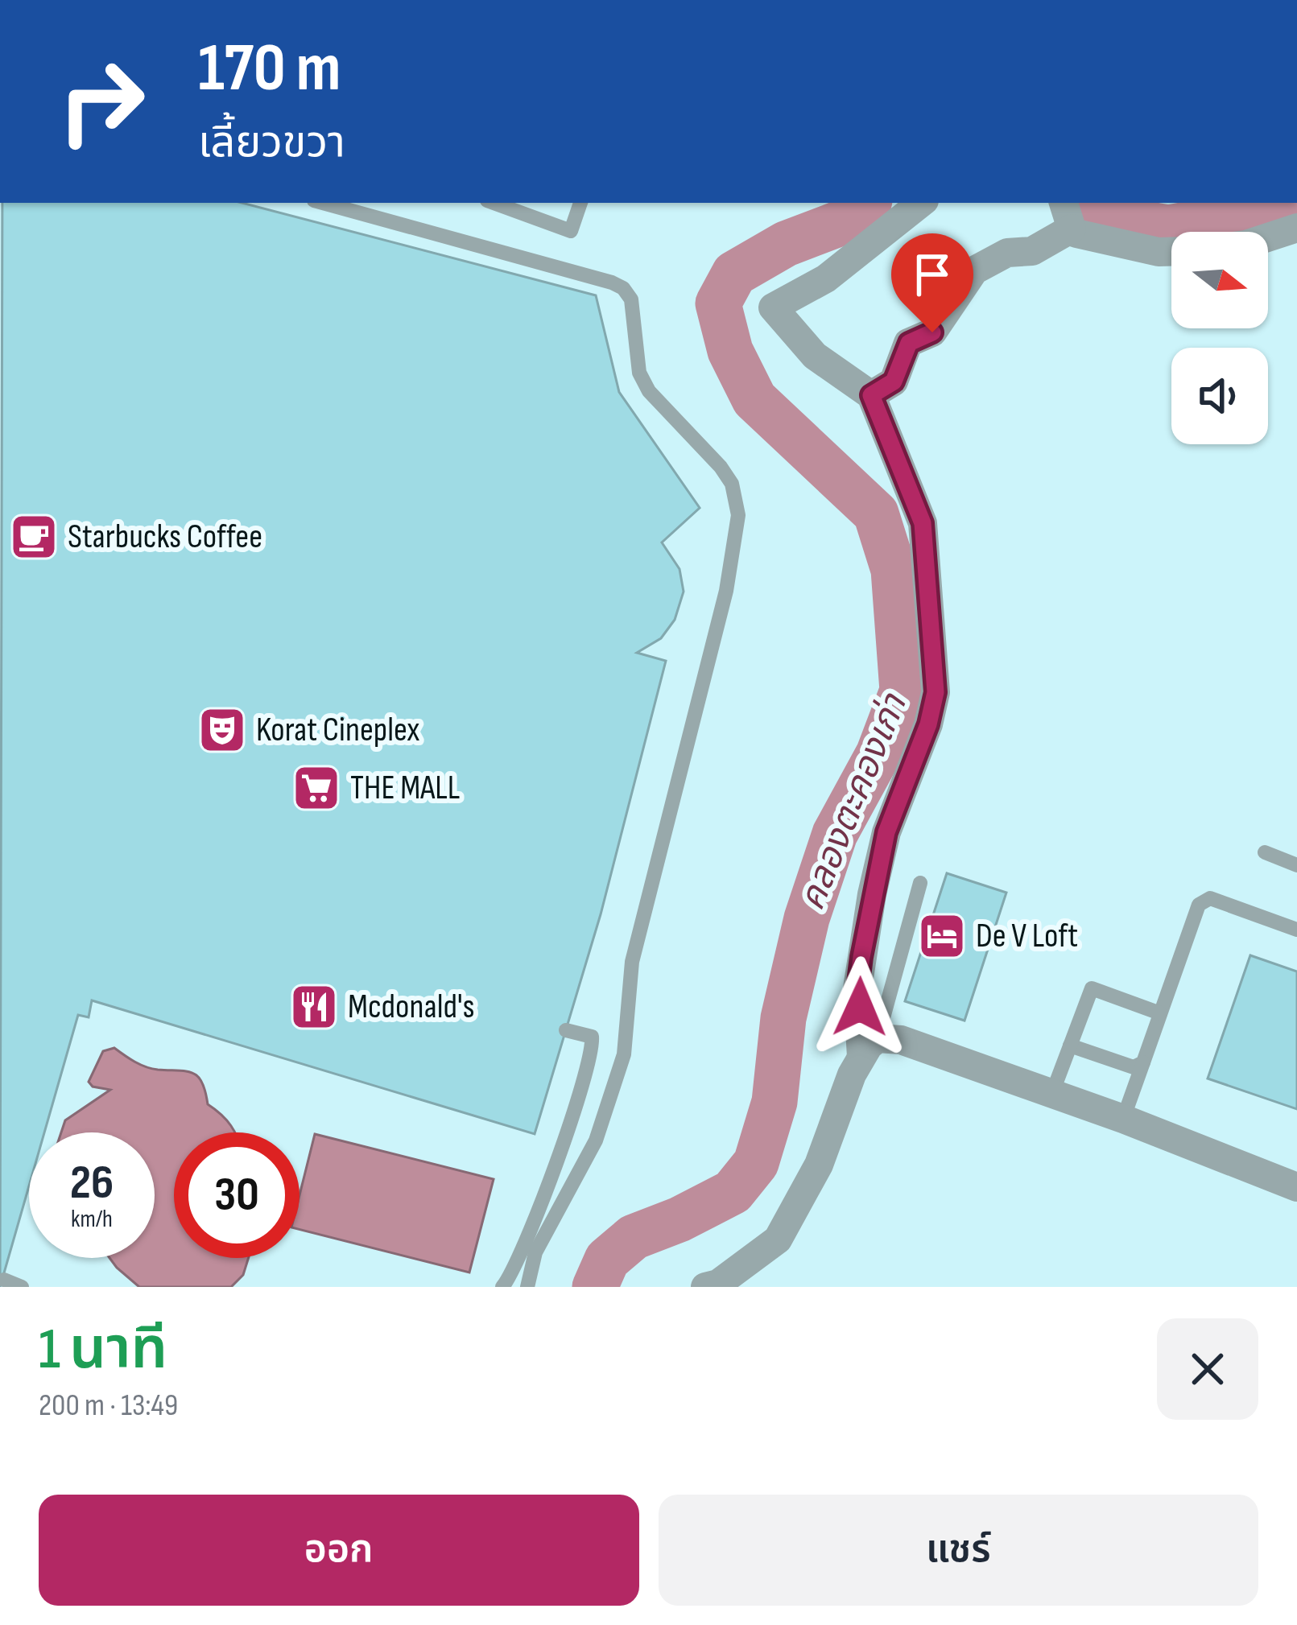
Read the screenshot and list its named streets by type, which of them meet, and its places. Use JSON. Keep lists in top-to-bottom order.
{
  "water": ["คลองตะคองเก่า"],
  "places": {
    "cafe": ["Starbucks Coffee"],
    "theatre": ["Korat Cineplex"],
    "supermarket": ["THE MALL"],
    "hotel": ["De V Loft"],
    "restaurant": ["Mcdonald's"]
  },
  "north": "right",
  "page": {
    "turn": ["170 m", "เลี้ยวขวา"],
    "speed": "26 km/h",
    "limit": "30",
    "heading": ["1 นาที", "200 m · 13:49"],
    "buttons": ["ออก", "แชร์"]
  }
}
